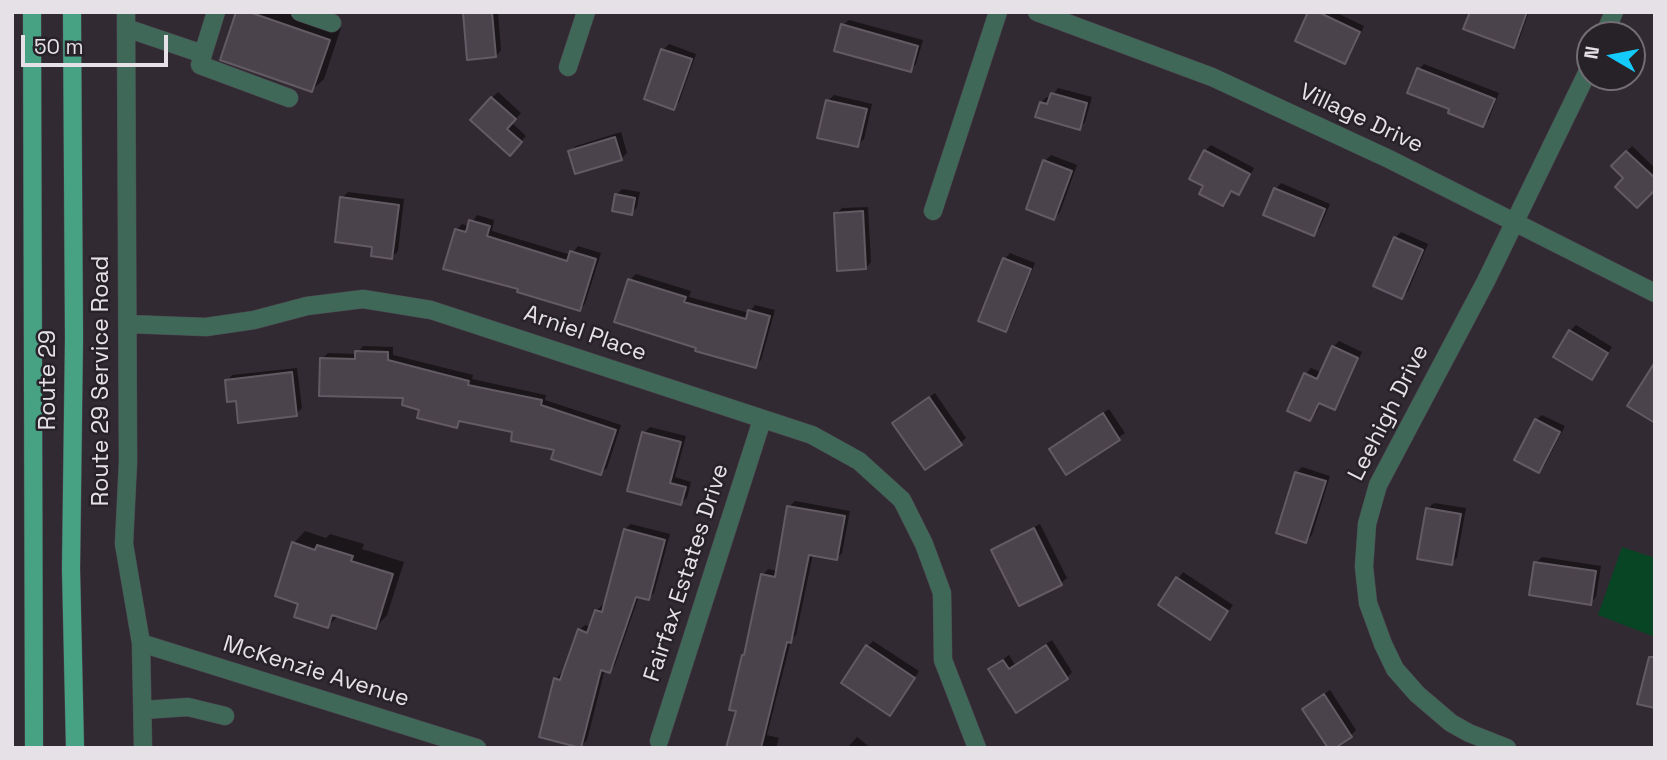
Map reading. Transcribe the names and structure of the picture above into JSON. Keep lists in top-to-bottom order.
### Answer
{
  "streets": {
    "main road": ["Route 29"],
    "street": [
      "Village Drive",
      "Arniel Place",
      "Route 29 Service Road",
      "Leehigh Drive",
      "Fairfax Estates Drive",
      "McKenzie Avenue"
    ]
  },
  "crossings": [
    ["Village Drive", "Leehigh Drive"],
    ["Arniel Place", "Route 29 Service Road"],
    ["Arniel Place", "Fairfax Estates Drive"],
    ["Route 29 Service Road", "McKenzie Avenue"]
  ],
  "scale_bar": "50 m",
  "north": "left"
}
